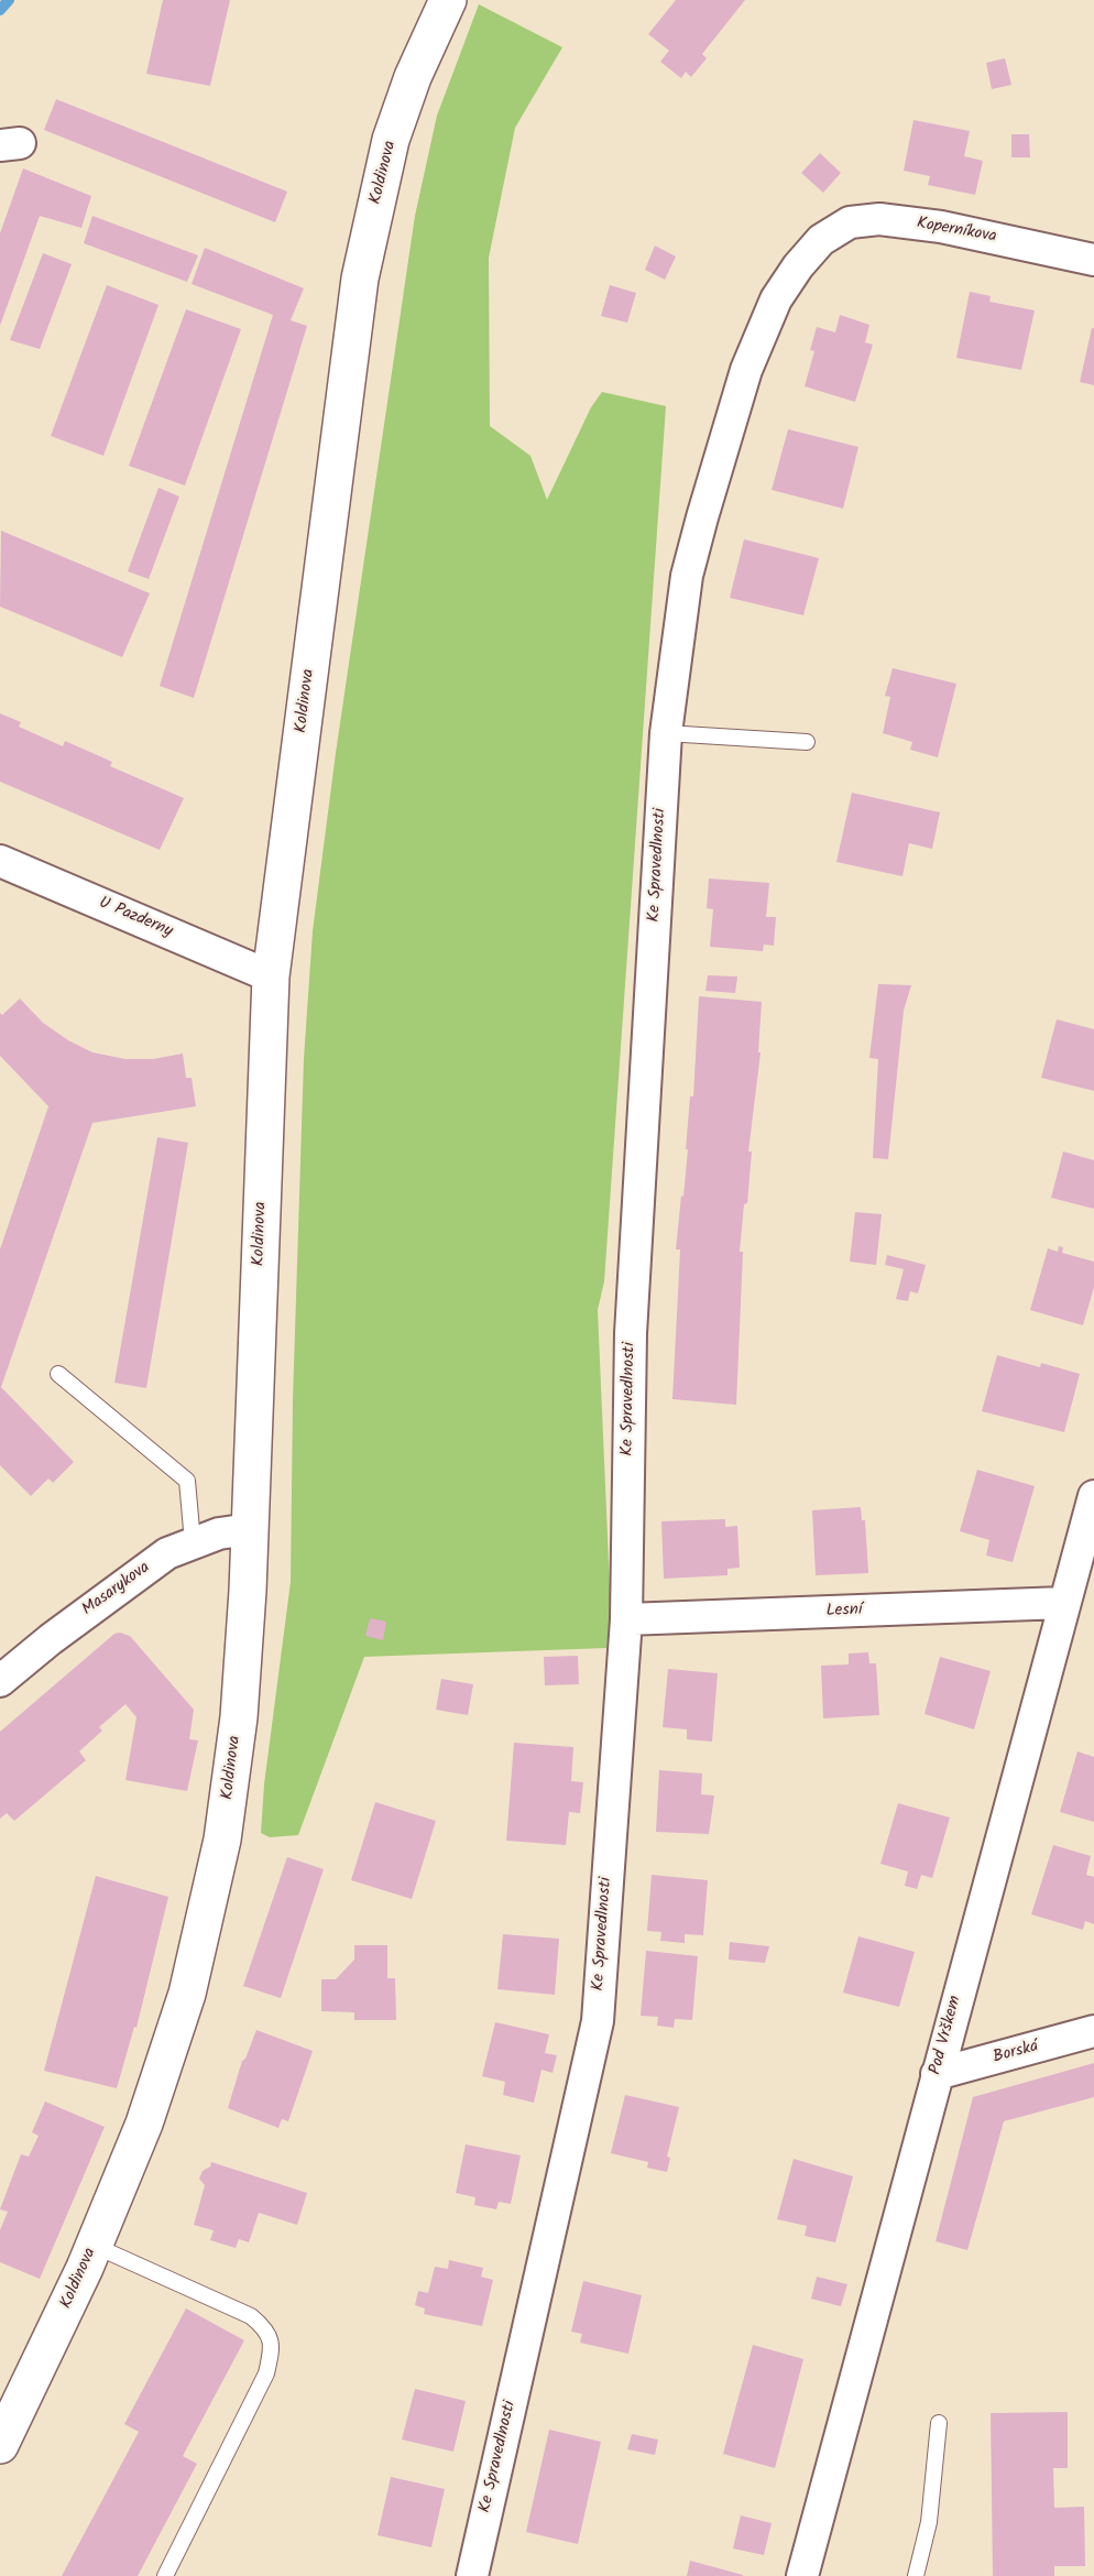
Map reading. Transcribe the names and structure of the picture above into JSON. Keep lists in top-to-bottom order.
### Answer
{
  "streets": {
    "street": [
      "Koldinova",
      "Koperníkova",
      "Ke Spravedlnosti",
      "U Pazderny",
      "Masarykova",
      "Lesní",
      "Pod Vrškem",
      "Borská"
    ]
  },
  "crossings": [
    ["Koldinova", "U Pazderny"],
    ["Koldinova", "Masarykova"],
    ["Koperníkova", "Ke Spravedlnosti"],
    ["Ke Spravedlnosti", "Lesní"],
    ["Lesní", "Pod Vrškem"],
    ["Pod Vrškem", "Borská"]
  ]
}
